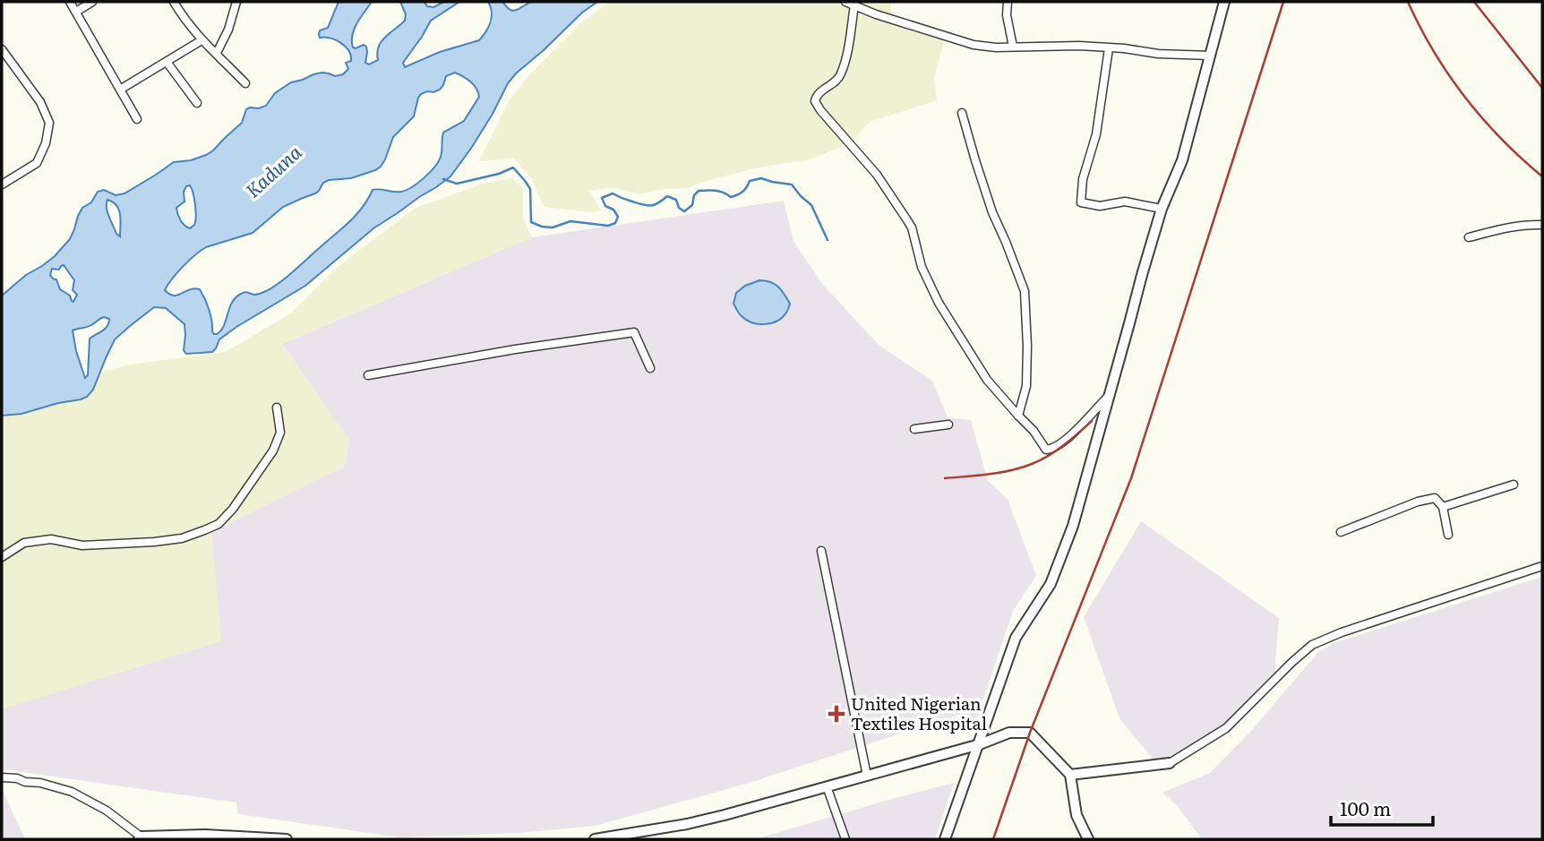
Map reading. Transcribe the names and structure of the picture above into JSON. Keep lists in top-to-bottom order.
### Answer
{
  "water": ["Kaduna"],
  "places": {
    "health": ["United Nigerian Textiles Hospital"]
  },
  "scale_bar": "100 m"
}
